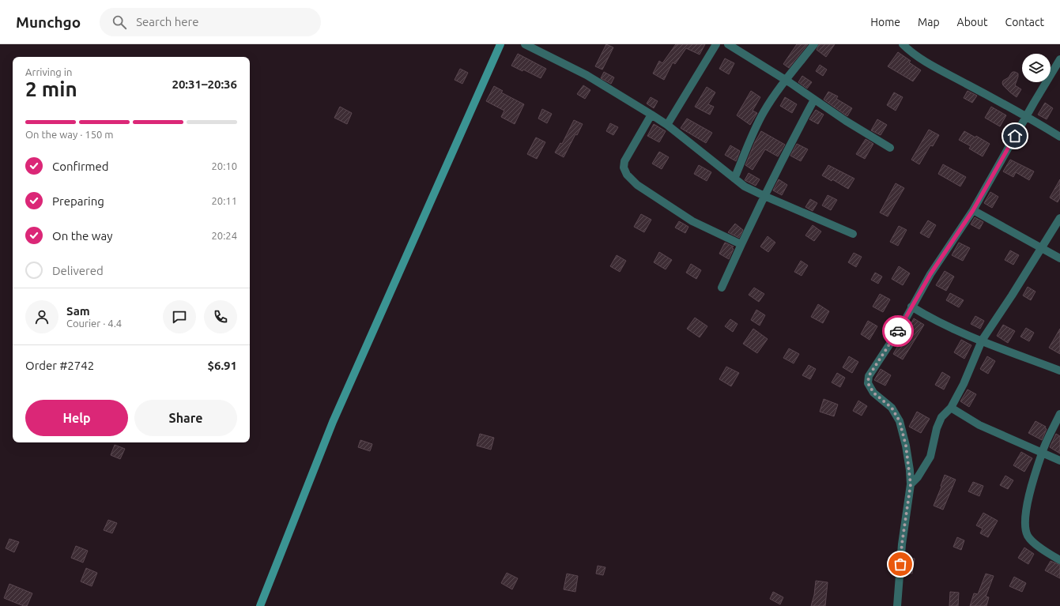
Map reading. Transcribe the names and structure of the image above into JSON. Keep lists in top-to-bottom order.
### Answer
{
  "page": {
    "header": "Munchgo",
    "search": "Search here",
    "nav": [
      "Home",
      "Map",
      "About",
      "Contact"
    ],
    "heading": ["2 min", "Arriving in", "20:31–20:36"],
    "panel": [
      "Sam",
      "Courier · 4.4",
      "Order #2742",
      "$6.91"
    ],
    "bar": "On the way · 150 m",
    "list": [
      ["Confirmed", "20:10"],
      ["Preparing", "20:11"],
      ["On the way", "20:24"],
      "Delivered"
    ],
    "buttons": ["Help", "Share"]
  }
}
